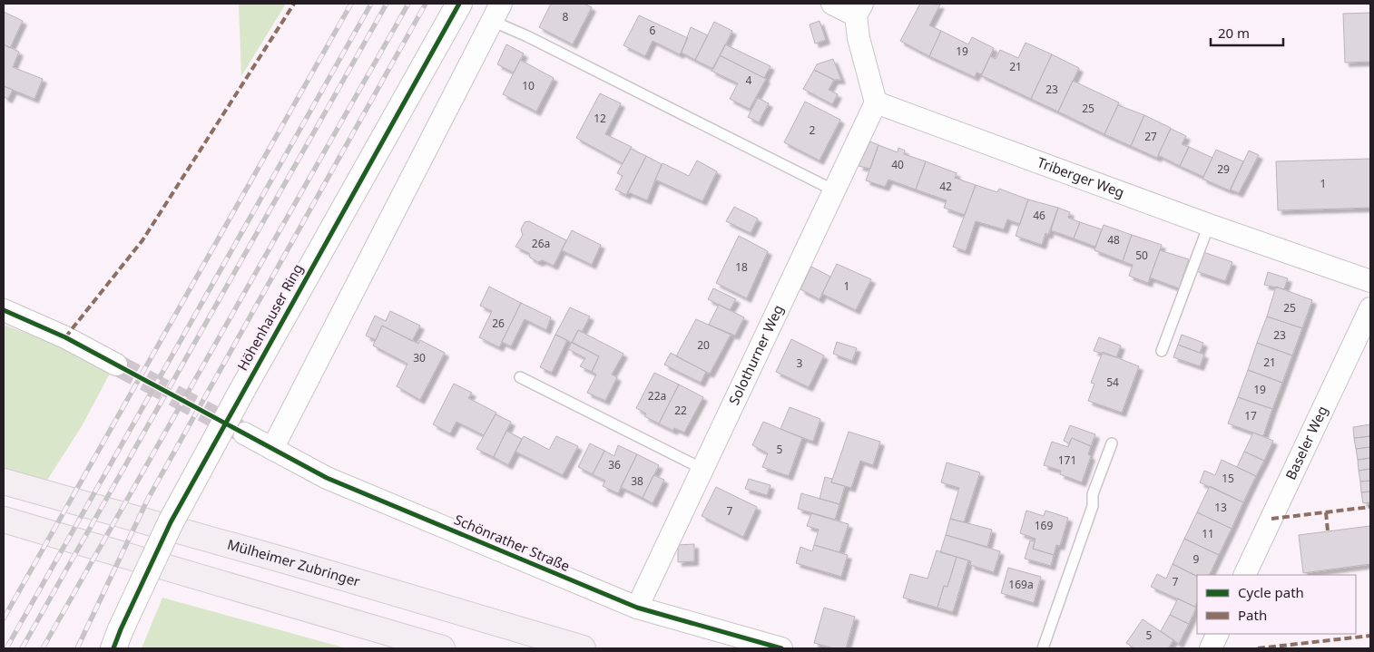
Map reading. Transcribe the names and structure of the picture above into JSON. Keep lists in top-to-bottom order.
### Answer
{
  "streets": {
    "main road": ["Mülheimer Zubringer"],
    "street": [
      "Triberger Weg",
      "Höhenhauser Ring",
      "Solothurner Weg",
      "Baseler Weg",
      "Schönrather Straße"
    ]
  },
  "crossings": [
    ["Triberger Weg", "Solothurner Weg"],
    ["Solothurner Weg", "Schönrather Straße"]
  ],
  "house_numbers": [
    "8",
    "6",
    "19",
    "21",
    "4",
    "10",
    "23",
    "25",
    "12",
    "2",
    "27",
    "40",
    "29",
    "1",
    "42",
    "46",
    "48",
    "26a",
    "50",
    "18",
    "1",
    "25",
    "26",
    "23",
    "20",
    "30",
    "21",
    "3",
    "54",
    "19",
    "22a",
    "22",
    "17",
    "5",
    "171",
    "36",
    "15",
    "38",
    "13",
    "7",
    "169",
    "11",
    "9",
    "7",
    "169a",
    "5"
  ],
  "legend": ["Cycle path", "Path"],
  "scale_bar": "20 m"
}
